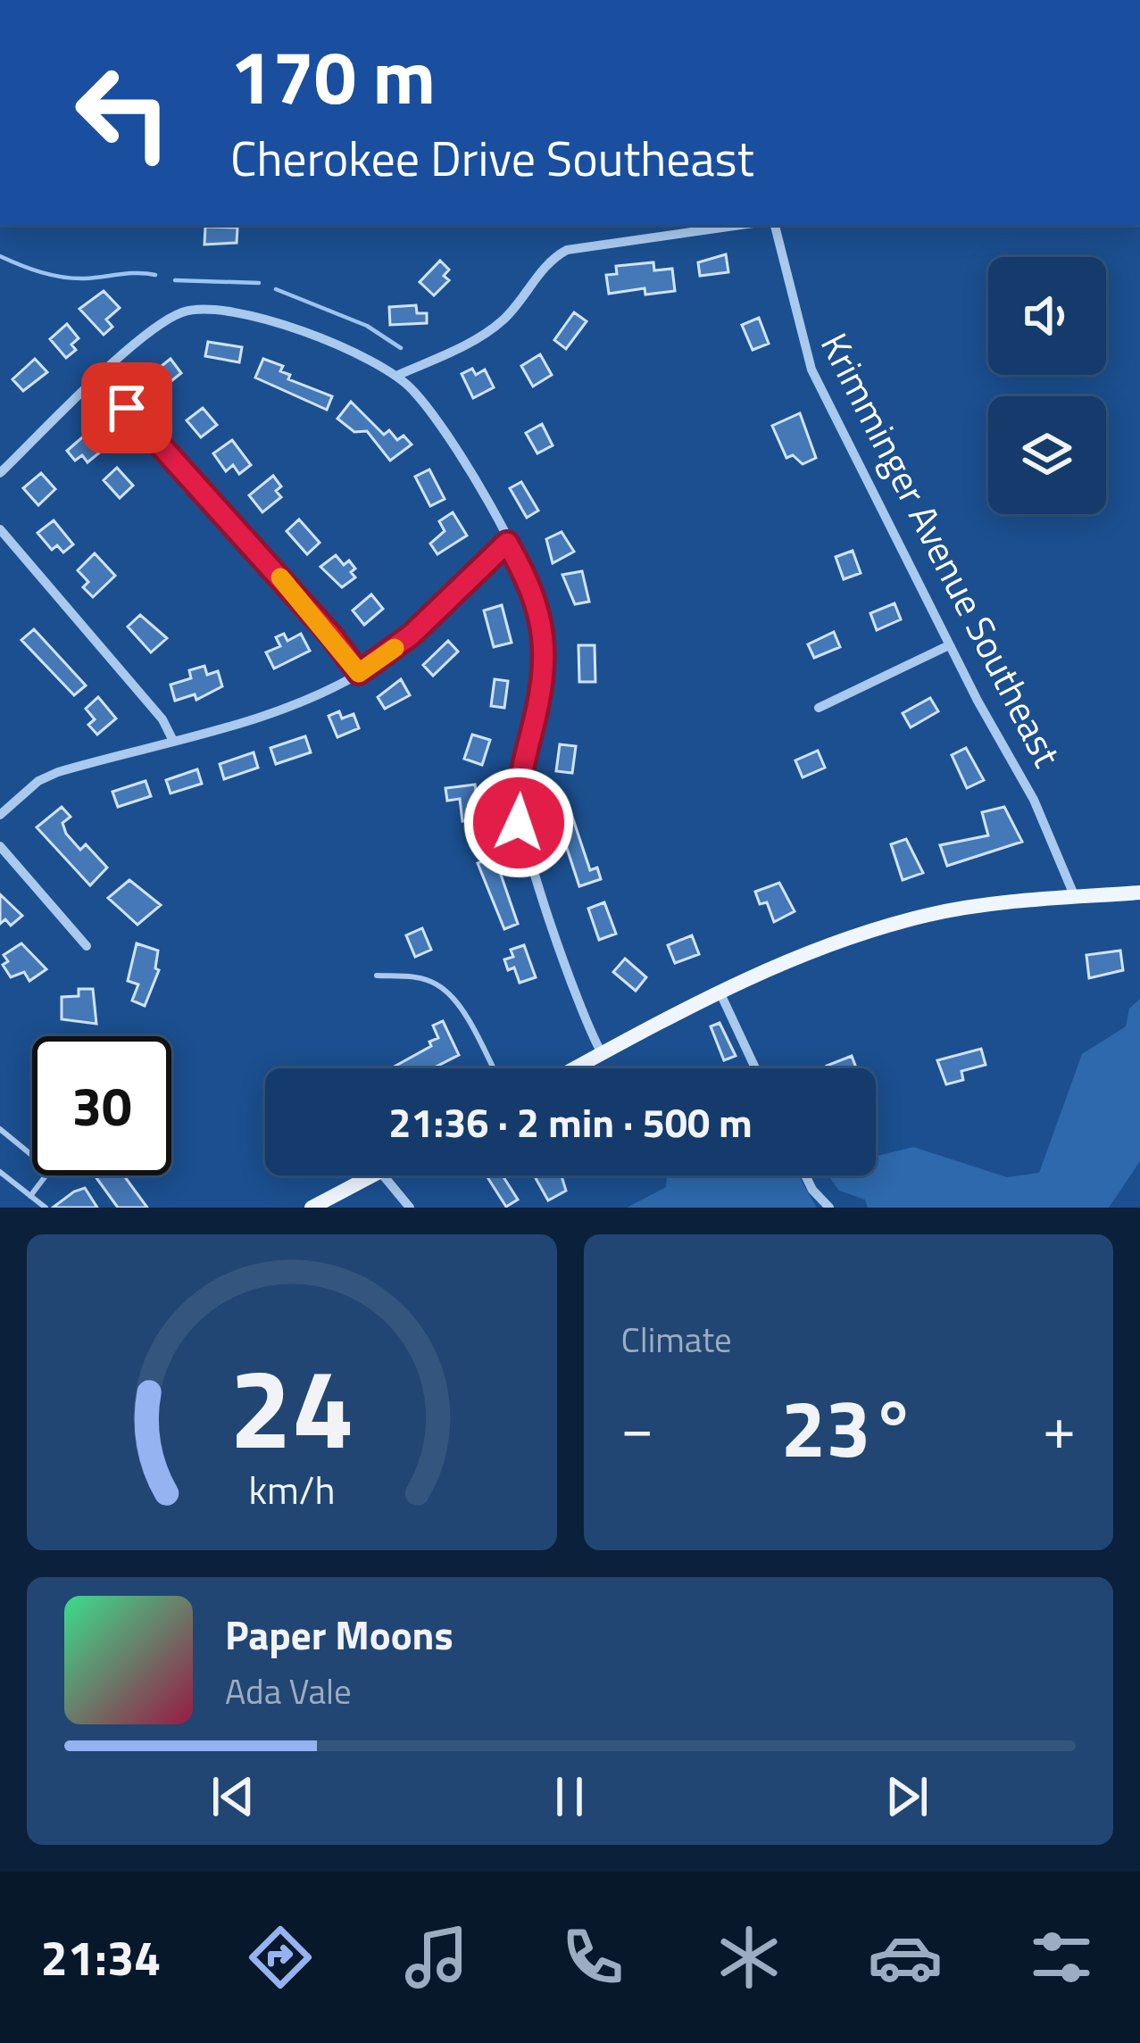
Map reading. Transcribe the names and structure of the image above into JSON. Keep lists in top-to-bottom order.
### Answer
{
  "streets": {
    "street": ["Krimminger Avenue Southeast"]
  },
  "page": {
    "turn": ["170 m", "Cherokee Drive Southeast"],
    "limit": "30",
    "trip": "21:36 · 2 min · 500 m",
    "tile": "Climate",
    "heat": ["−", "23°", "+"],
    "song": ["Paper Moons", "Ada Vale"],
    "tabs": "21:34",
    "gauge": ["24", "km/h"]
  }
}
